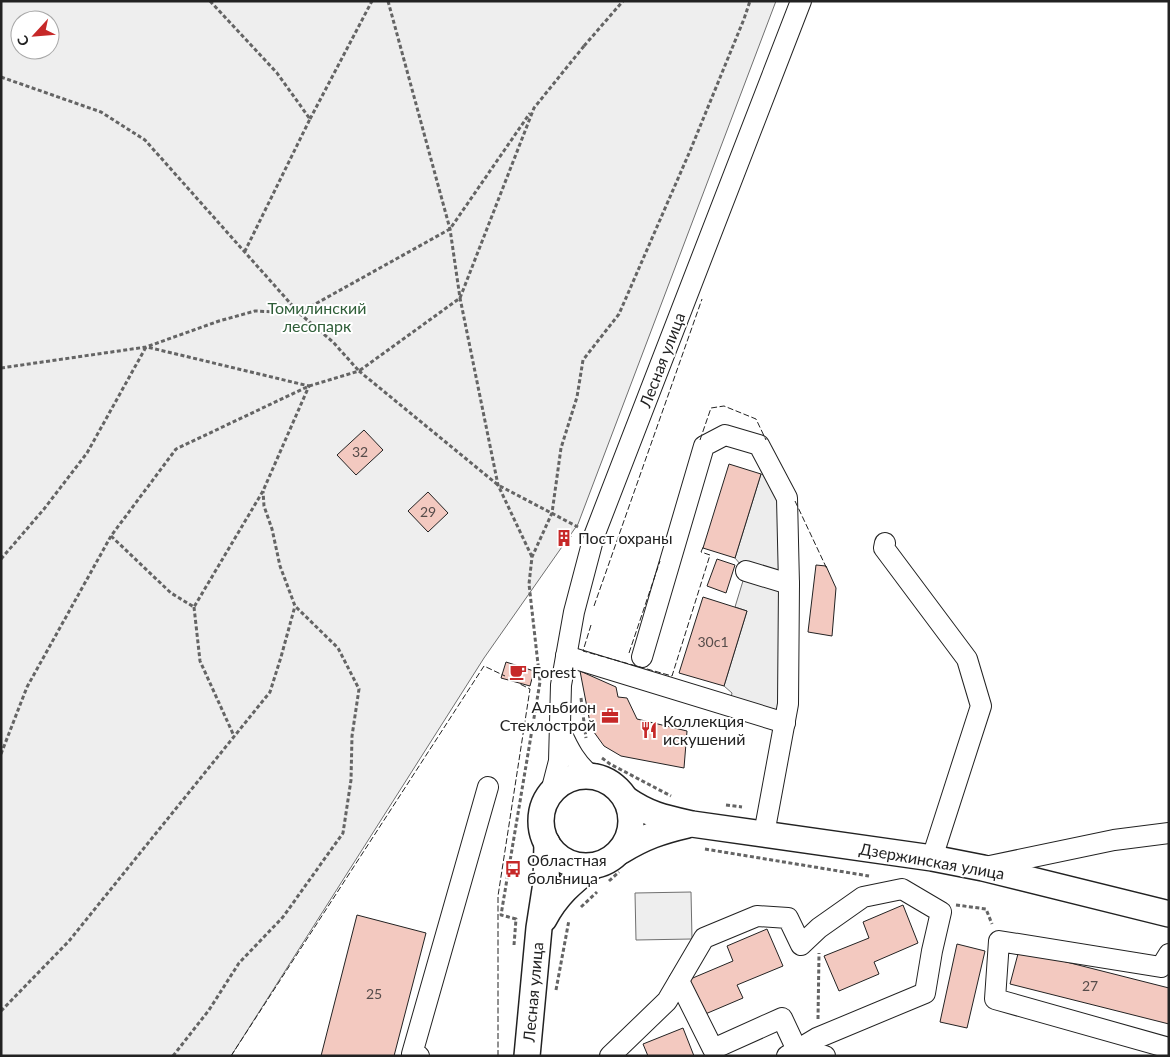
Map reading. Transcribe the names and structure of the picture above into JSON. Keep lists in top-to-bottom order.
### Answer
{
  "streets": {
    "main road": ["Лесная улица", "Дзержинская улица"]
  },
  "crossings": [
    ["Лесная улица", "Дзержинская улица"]
  ],
  "parks": ["Томилинский лесопарк"],
  "places": {
    "building": ["Пост охраны"],
    "cafe": ["Forest"],
    "office": ["Альбион Стеклострой"],
    "restaurant": ["Коллекция искушений"],
    "bus stop": ["Областная больница"]
  },
  "house_numbers": [
    "32",
    "29",
    "30с1",
    "27",
    "25"
  ],
  "north": "bottom left"
}
